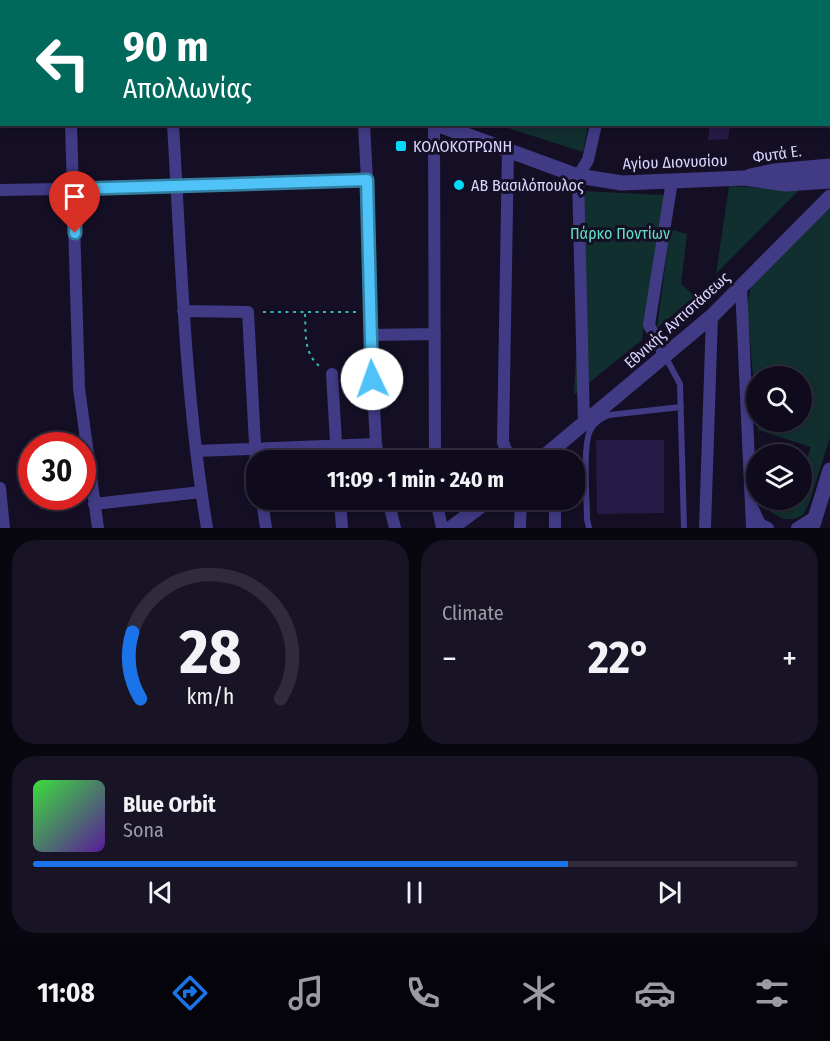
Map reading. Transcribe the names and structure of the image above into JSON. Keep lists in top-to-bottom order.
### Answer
{
  "streets": {
    "street": ["Φυτά Ε.", "Αγίου Διονυσίου", "Εθνικής Αντιστάσεως"]
  },
  "crossings": [
    ["Φυτά Ε.", "Αγίου Διονυσίου"]
  ],
  "parks": ["Πάρκο Ποντίων"],
  "places": {
    "transit": ["ΚΟΛΟΚΟΤΡΩΝΗ"],
    "other": ["ΑΒ Βασιλόπουλος"]
  },
  "page": {
    "turn": ["90 m", "Απολλωνίας"],
    "limit": "30",
    "trip": "11:09 · 1 min · 240 m",
    "tile": "Climate",
    "heat": ["−", "22°", "+"],
    "song": ["Blue Orbit", "Sona"],
    "tabs": "11:08",
    "gauge": ["28", "km/h"]
  }
}
